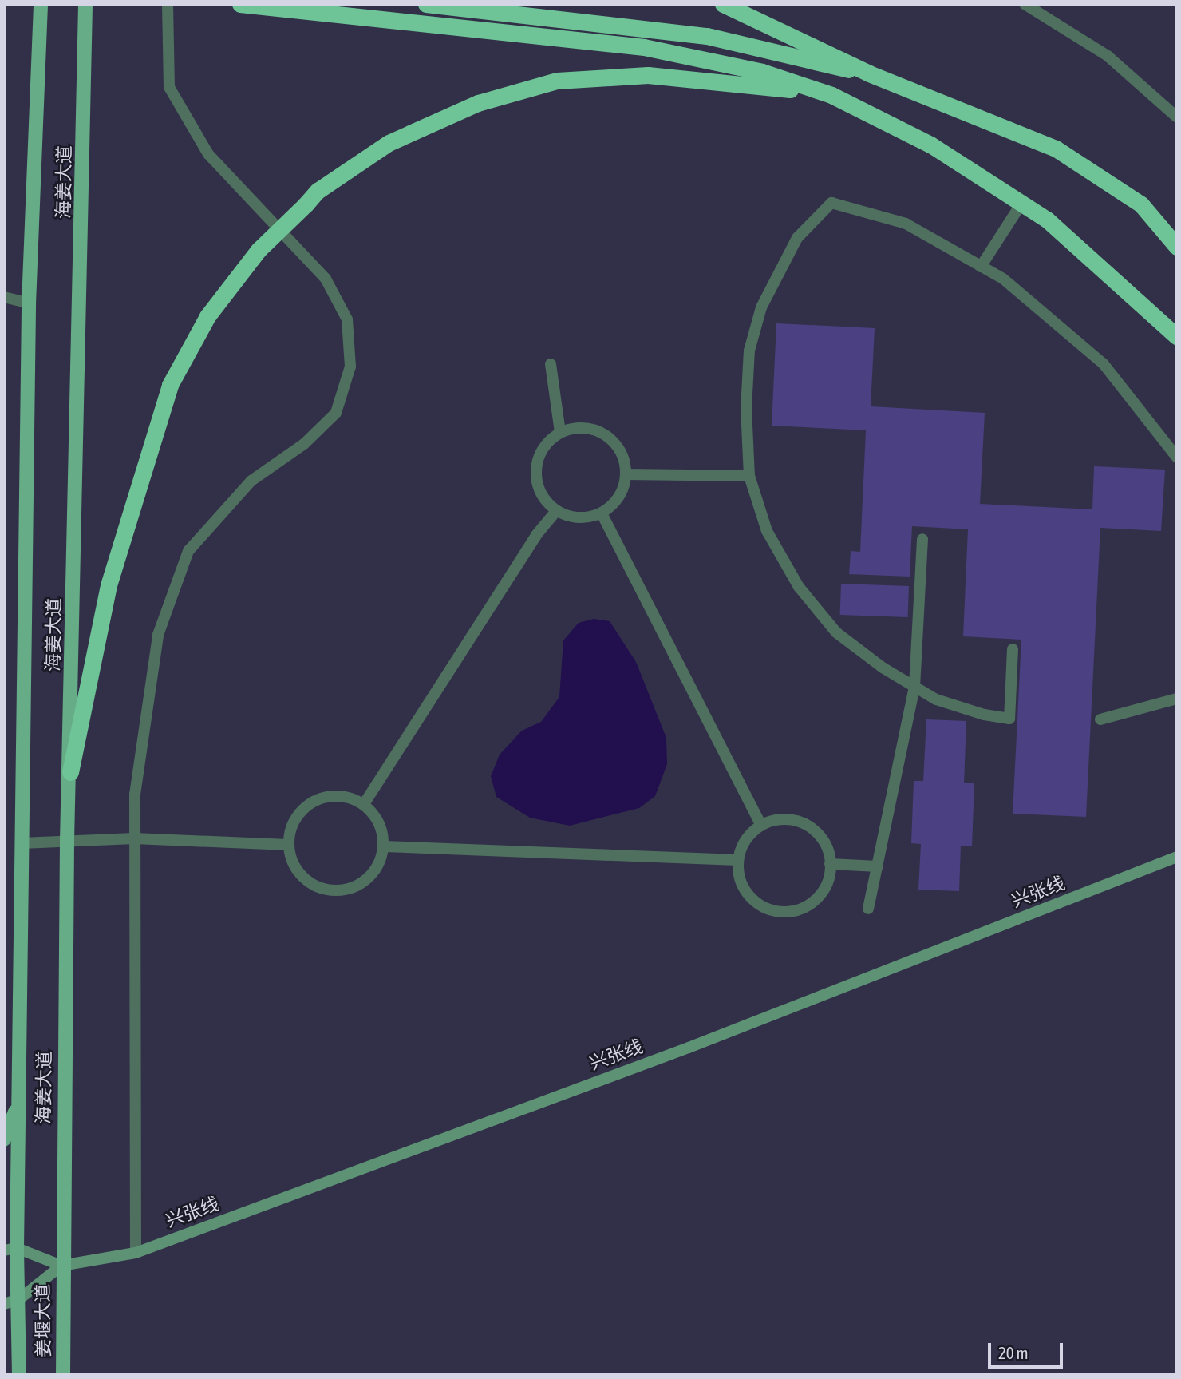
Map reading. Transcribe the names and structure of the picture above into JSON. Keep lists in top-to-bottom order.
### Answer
{
  "streets": {
    "main road": ["海姜大道", "兴张线", "姜堰大道"]
  },
  "crossings": [
    ["海姜大道", "兴张线"],
    ["海姜大道", "姜堰大道"],
    ["兴张线", "姜堰大道"]
  ],
  "scale_bar": "20 m"
}
